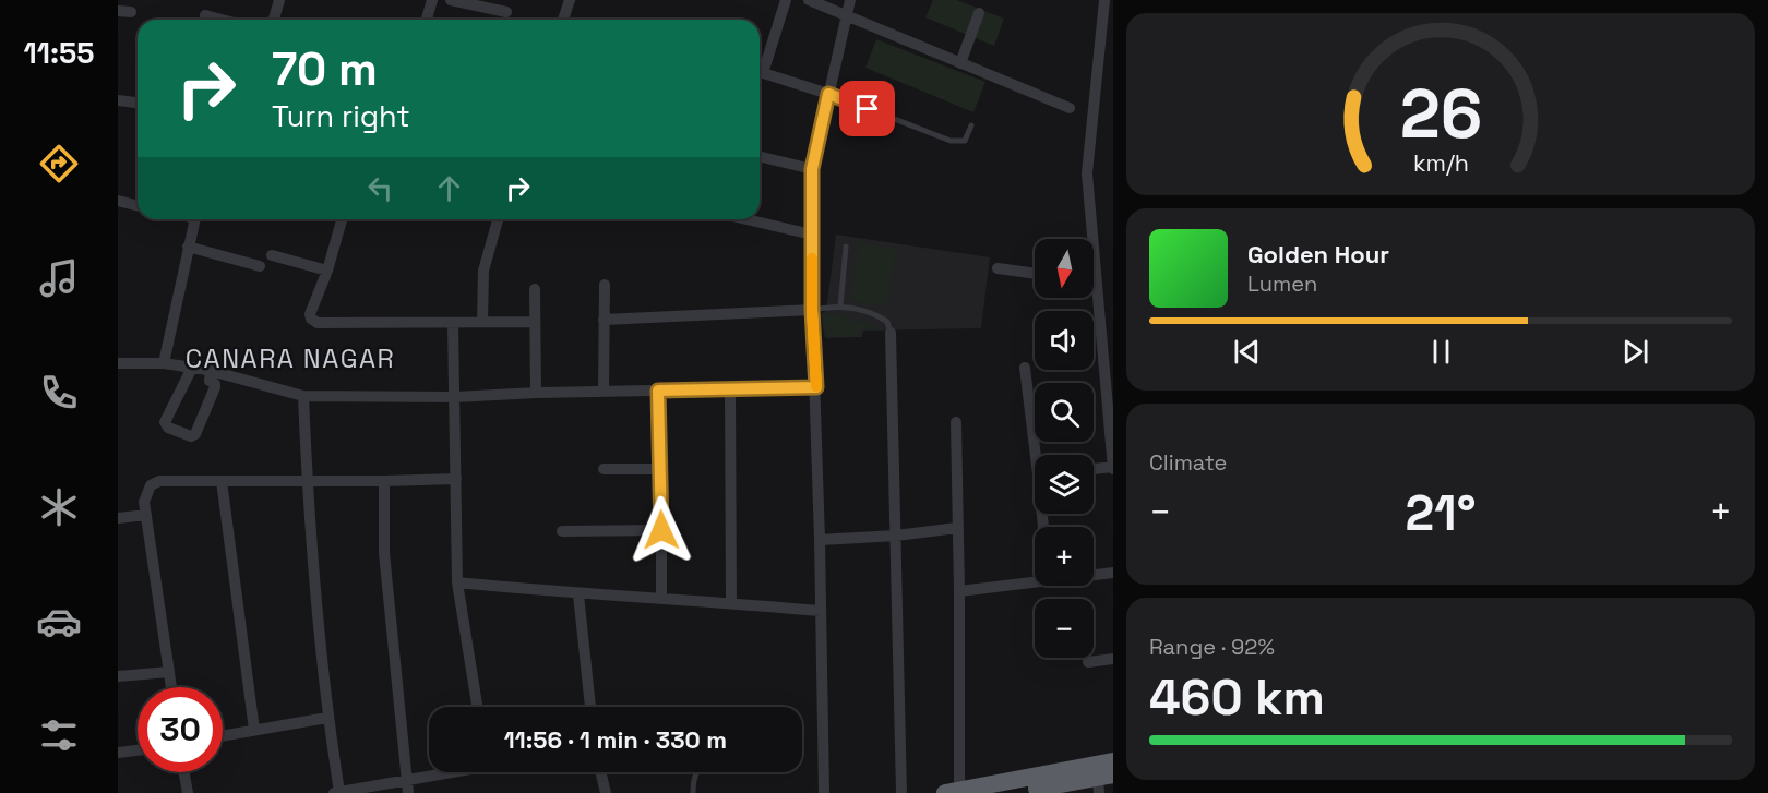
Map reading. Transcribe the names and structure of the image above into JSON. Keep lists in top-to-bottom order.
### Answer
{
  "districts": ["CANARA NAGAR"],
  "north": "bottom",
  "page": {
    "tabs": "11:55",
    "turn": ["70 m", "Turn right"],
    "song": ["Golden Hour", "Lumen"],
    "map_buttons": ["+", "−"],
    "tile": [
      "Climate",
      ["Range · 92%", "460 km"]
    ],
    "heat": ["−", "21°", "+"],
    "limit": "30",
    "trip": "11:56 · 1 min · 330 m",
    "gauge": ["26", "km/h"]
  }
}
